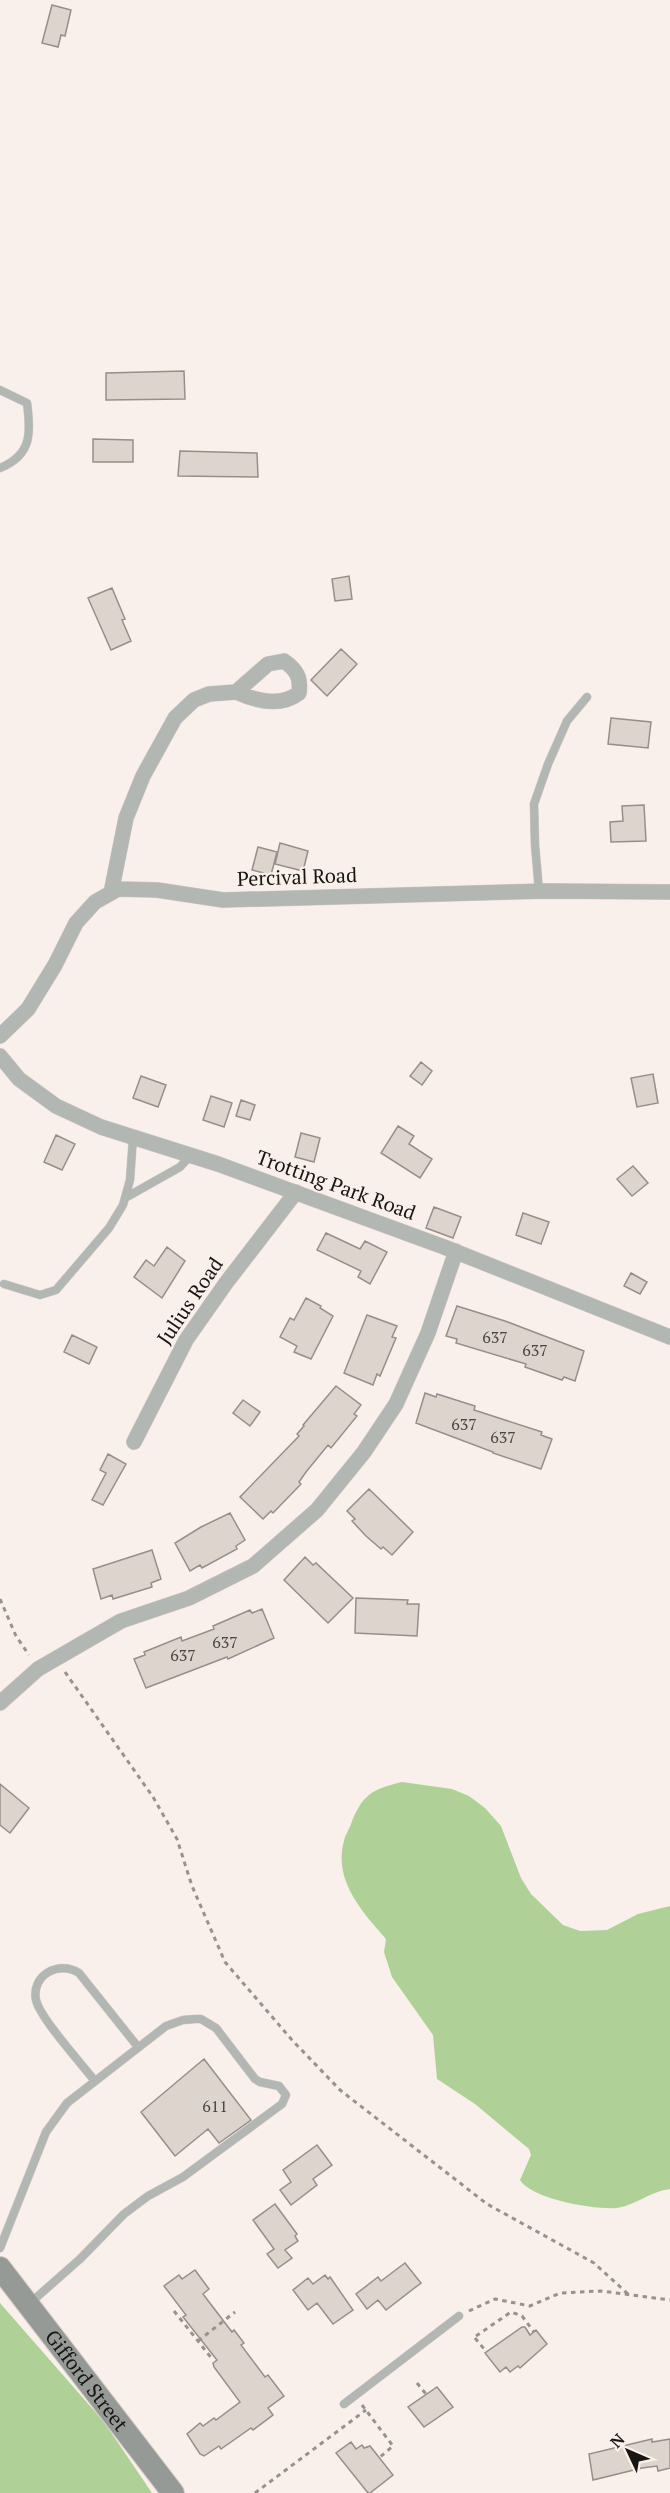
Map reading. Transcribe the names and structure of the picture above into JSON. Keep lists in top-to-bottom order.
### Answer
{
  "streets": {
    "main road": ["Gifford Street"],
    "street": ["Percival Road", "Trotting Park Road", "Julius Road"]
  },
  "crossings": [
    ["Trotting Park Road", "Julius Road"]
  ],
  "house_numbers": [
    "637",
    "637",
    "637",
    "637",
    "637",
    "637",
    "611"
  ],
  "north": "top left"
}
